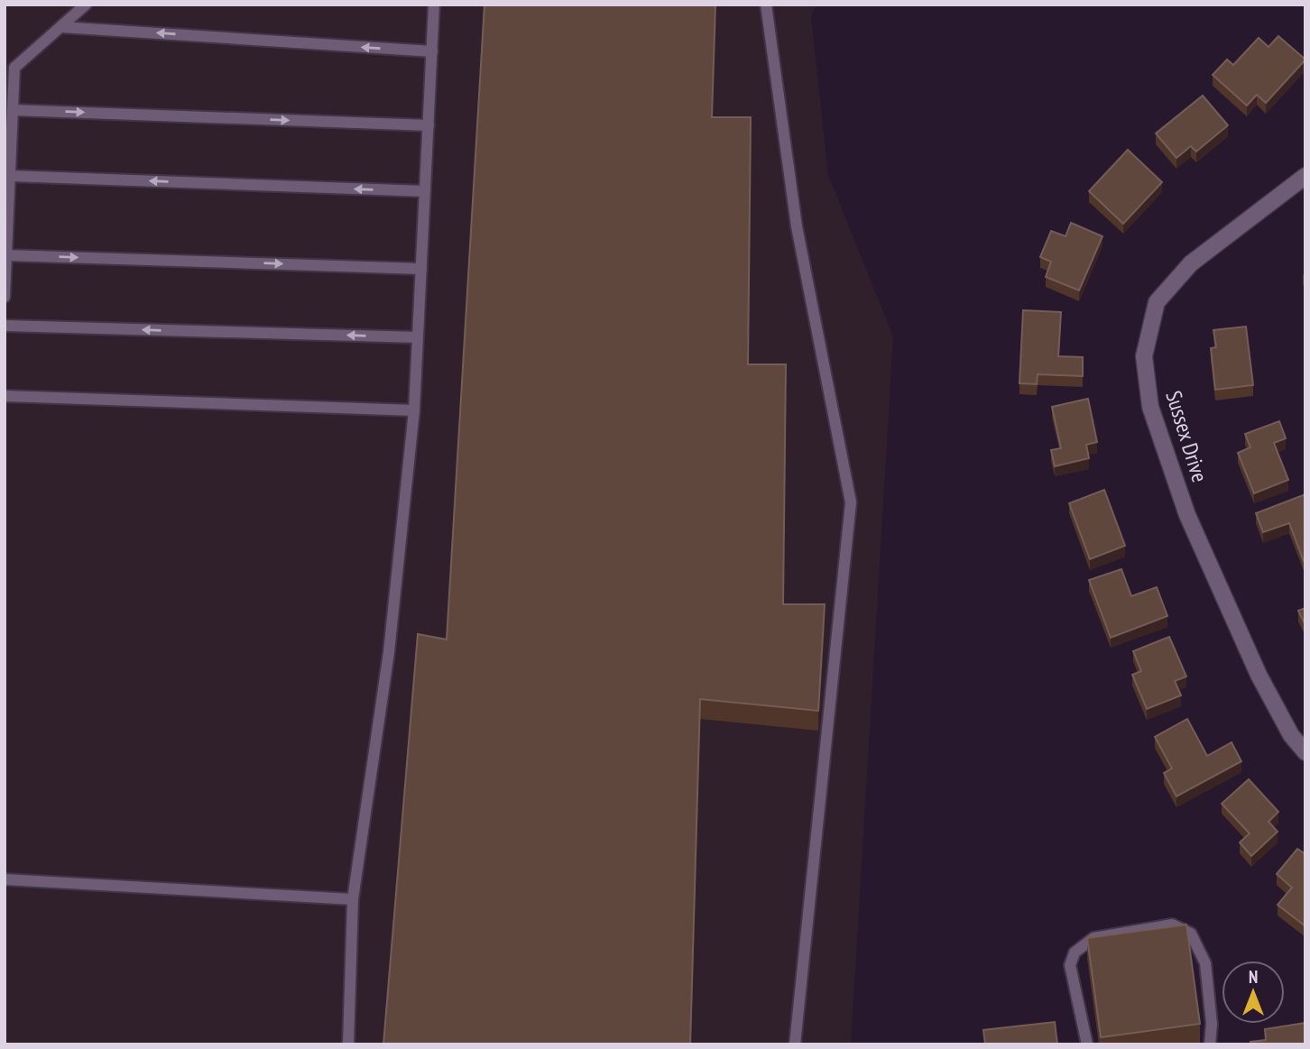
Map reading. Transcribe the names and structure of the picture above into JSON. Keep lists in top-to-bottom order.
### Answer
{
  "streets": {
    "street": ["Sussex Drive"]
  },
  "north": "top"
}
